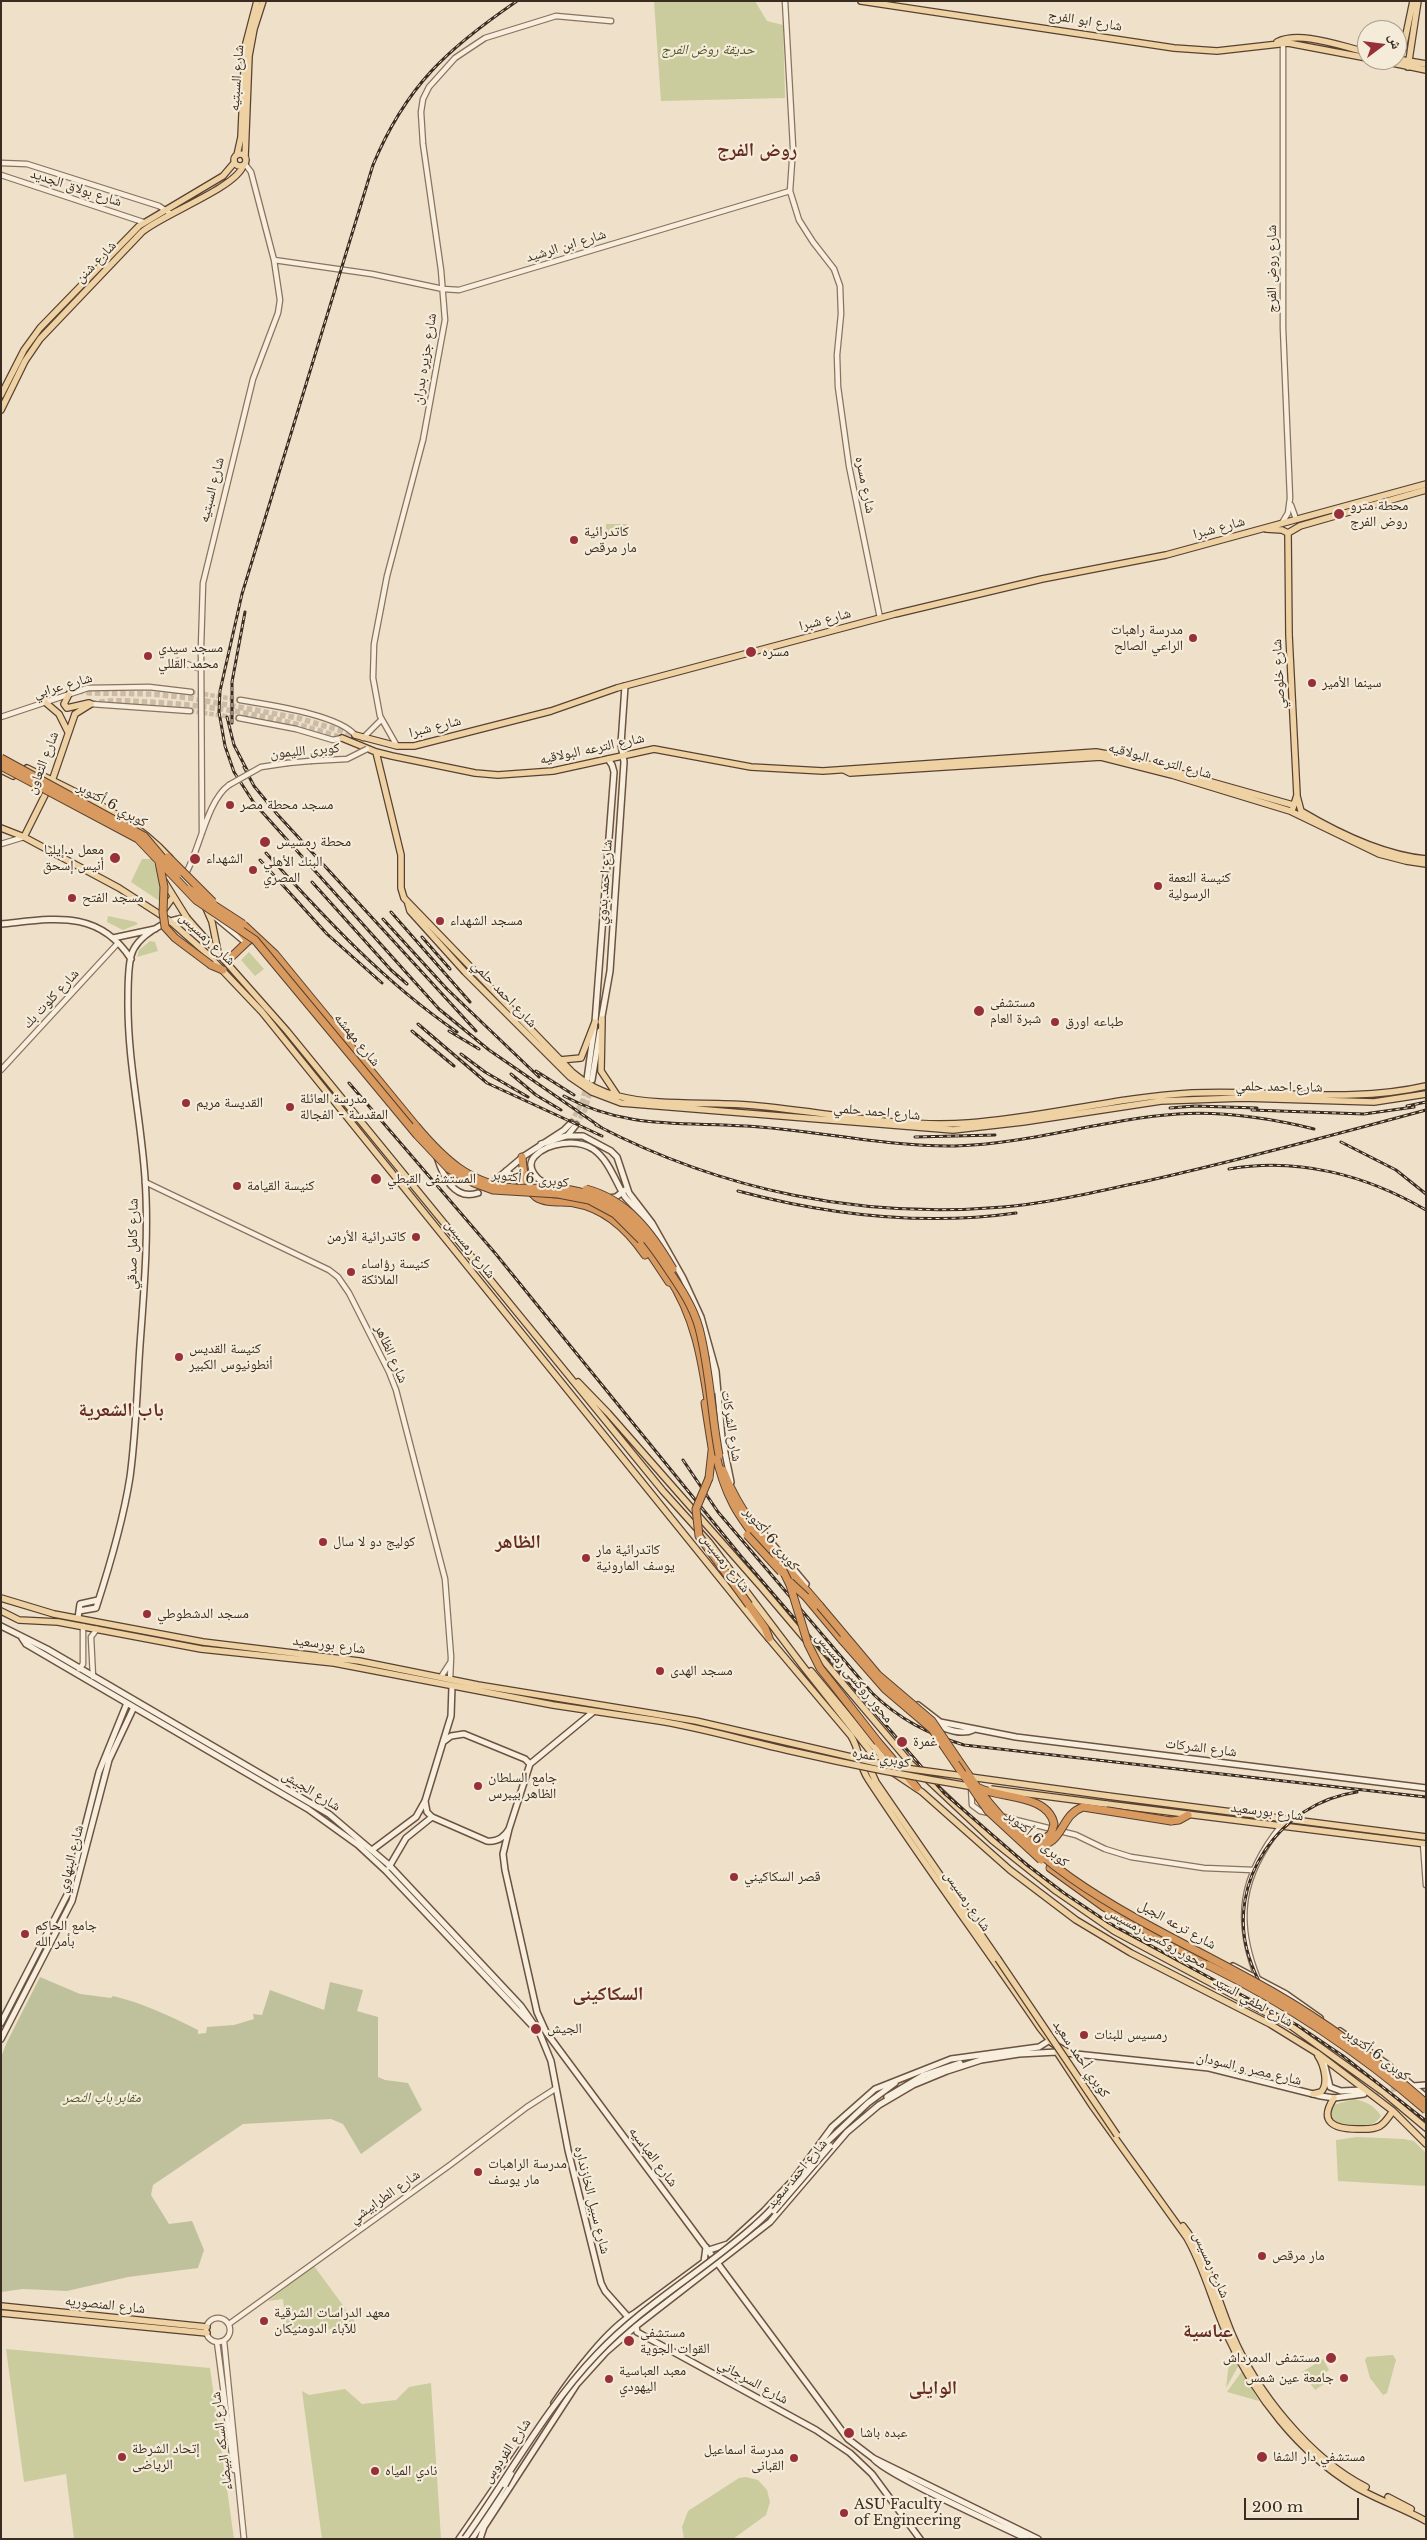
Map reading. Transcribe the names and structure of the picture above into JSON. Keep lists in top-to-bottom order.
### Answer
{
  "streets": {
    "highway": ["كوبري 6 أكتوبر", "كوبرى 6 أكتوبر"],
    "main road": [
      "شارع ابو الفرج",
      "شارع السبتيه",
      "شارع شنن",
      "شارع شبرا",
      "شارع خلوصي",
      "شارع الترعه البولاقيه",
      "شارع التعاون",
      "شارع احمد بدوي",
      "شارع رمسيس",
      "شارع احمد حلمي",
      "شارع مهمشه",
      "شارع كامل صدقي",
      "شارع الشركات",
      "شارع بورسعيد",
      "محور روكسى رمسيس",
      "كوبري غمره",
      "شارع الجيش",
      "شارع البنهاوي",
      "شارع ترعه الجبل",
      "شارع لطفي السيد",
      "كوبري أحمد سعيد",
      "شارع مصر و السودان",
      "شارع العباسيه",
      "شارع احمد سعيد",
      "شارع سبيل الخازنداره",
      "شارع المنصوريه",
      "شارع السرجاني",
      "شارع الفردوس"
    ],
    "street": [
      "شارع بولاق الجديد",
      "شارع ابن الرشيد",
      "شارع روض الفرج",
      "شارع جزيره بدران",
      "شارع مسره",
      "شارع عرابي",
      "كوبرى الليمون",
      "شارع كلوت بك",
      "شارع الظاهر",
      "شارع الطرابيشي",
      "شارع السكه البيضاء"
    ]
  },
  "crossings": [
    ["شارع ابو الفرج", "شارع روض الفرج"],
    ["شارع السبتيه", "شارع ابن الرشيد"],
    ["شارع السبتيه", "شارع شنن"],
    ["شارع السبتيه", "كوبرى الليمون"],
    ["شارع بولاق الجديد", "شارع شنن"],
    ["شارع ابن الرشيد", "شارع جزيره بدران"],
    ["شارع ابن الرشيد", "شارع مسره"],
    ["شارع روض الفرج", "شارع شبرا"],
    ["شارع جزيره بدران", "شارع شبرا"],
    ["شارع مسره", "شارع شبرا"],
    ["شارع شبرا", "شارع خلوصي"],
    ["شارع شبرا", "شارع احمد بدوي"],
    ["شارع خلوصي", "شارع الترعه البولاقيه"],
    ["شارع الترعه البولاقيه", "كوبرى الليمون"],
    ["شارع الترعه البولاقيه", "شارع احمد بدوي"],
    ["شارع الترعه البولاقيه", "شارع احمد حلمي"],
    ["شارع التعاون", "شارع رمسيس"],
    ["كوبري 6 أكتوبر", "كوبرى 6 أكتوبر"],
    ["شارع رمسيس", "شارع كامل صدقي"],
    ["شارع رمسيس", "محور روكسى رمسيس"],
    ["شارع رمسيس", "شارع لطفي السيد"],
    ["شارع رمسيس", "كوبري أحمد سعيد"],
    ["شارع رمسيس", "شارع مصر و السودان"],
    ["شارع رمسيس", "شارع احمد سعيد"],
    ["شارع كامل صدقي", "شارع الظاهر"],
    ["شارع الظاهر", "شارع بورسعيد"],
    ["شارع الشركات", "شارع ترعه الجبل"],
    ["شارع بورسعيد", "كوبري غمره"],
    ["شارع الجيش", "شارع البنهاوي"],
    ["شارع الجيش", "شارع سبيل الخازنداره"],
    ["شارع لطفي السيد", "شارع مصر و السودان"],
    ["شارع مصر و السودان", "شارع احمد سعيد"],
    ["شارع العباسيه", "شارع احمد سعيد"],
    ["شارع احمد سعيد", "شارع سبيل الخازنداره"],
    ["شارع احمد سعيد", "شارع السرجاني"],
    ["شارع احمد سعيد", "شارع الفردوس"],
    ["شارع الطرابيشي", "شارع سبيل الخازنداره"],
    ["شارع الطرابيشي", "شارع المنصوريه"],
    ["شارع الطرابيشي", "شارع السكه البيضاء"],
    ["شارع سبيل الخازنداره", "شارع السرجاني"],
    ["شارع سبيل الخازنداره", "شارع الفردوس"],
    ["شارع المنصوريه", "شارع السكه البيضاء"]
  ],
  "districts": [
    "روض الفرج",
    "باب الشعرية",
    "الظاهر",
    "السكاكينى",
    "عباسية",
    "الوايلى"
  ],
  "parks": ["حديقة روض الفرج", "مقابر باب النصر"],
  "places": [
    "محطة مترو روض الفرج",
    "كاتدرائية مار مرقص",
    "مدرسة راهبات الراعي الصالح",
    "مسره",
    "مسجد سيدي محمد القللي",
    "سينما الأمير",
    "مسجد محطة مصر",
    "محطة رمسيس",
    "معمل د.إيليا أنيس إسحق",
    "الشهداء",
    "البنك الأهلي المصري",
    "كنيسة النعمة الرسولية",
    "مسجد الفتح",
    "مسجد الشهداء",
    "مستشفى شبرة العام",
    "طباعه اورق",
    "القديسة مريم",
    "مدرسة العائلة المقدسة - الفجالة",
    "المستشفى القبطي",
    "كنيسة القيامة",
    "كاتدرائية الأرمن",
    "كنيسة رؤاساء الملائكة",
    "كنيسة القديس أنطونيوس الكبير",
    "كوليج دو لا سال",
    "كاتدرائية مار يوسف المارونية",
    "مسجد الدشطوطي",
    "مسجد الهدى",
    "غمرة",
    "جامع السلطان الظاهر بيبرس",
    "قصر السكاكيني",
    "جامع الحاكم بأمر الله",
    "الجيش",
    "رمسيس للبنات",
    "مدرسة الراهبات مار يوسف",
    "مار مرقص",
    "معهد الدراسات الشرقية للآباء الدومنيكان",
    "مستشفى القوات الجوية",
    "مستشفى الدمرداش",
    "جامعة عين شمس",
    "معبد العباسية اليهودي",
    "عبده باشا",
    "إتحاد الشرطة الرياضى",
    "مستشفي دار الشفا",
    "مدرسة اسماعيل القبانى",
    "نادي المياه",
    "ASU Faculty of Engineering"
  ],
  "scale_bar": "200 m",
  "north": "right"
}
